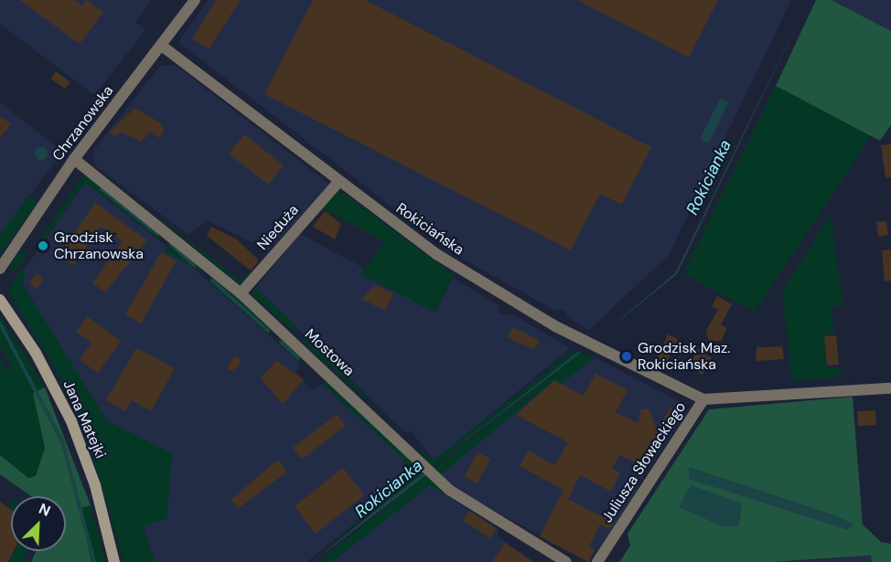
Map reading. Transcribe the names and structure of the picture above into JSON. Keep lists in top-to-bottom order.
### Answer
{
  "streets": {
    "street": [
      "Chrzanowska",
      "Nieduża",
      "Rokiciańska",
      "Mostowa",
      "Jana Matejki",
      "Juliusza Słowackiego"
    ]
  },
  "crossings": [
    ["Chrzanowska", "Rokiciańska"],
    ["Chrzanowska", "Mostowa"],
    ["Nieduża", "Rokiciańska"],
    ["Nieduża", "Mostowa"],
    ["Rokiciańska", "Juliusza Słowackiego"]
  ],
  "water": ["Rokicianka"],
  "places": ["Grodzisk Chrzanowska", "Grodzisk Maz. Rokiciańska"],
  "north": "top right"
}
